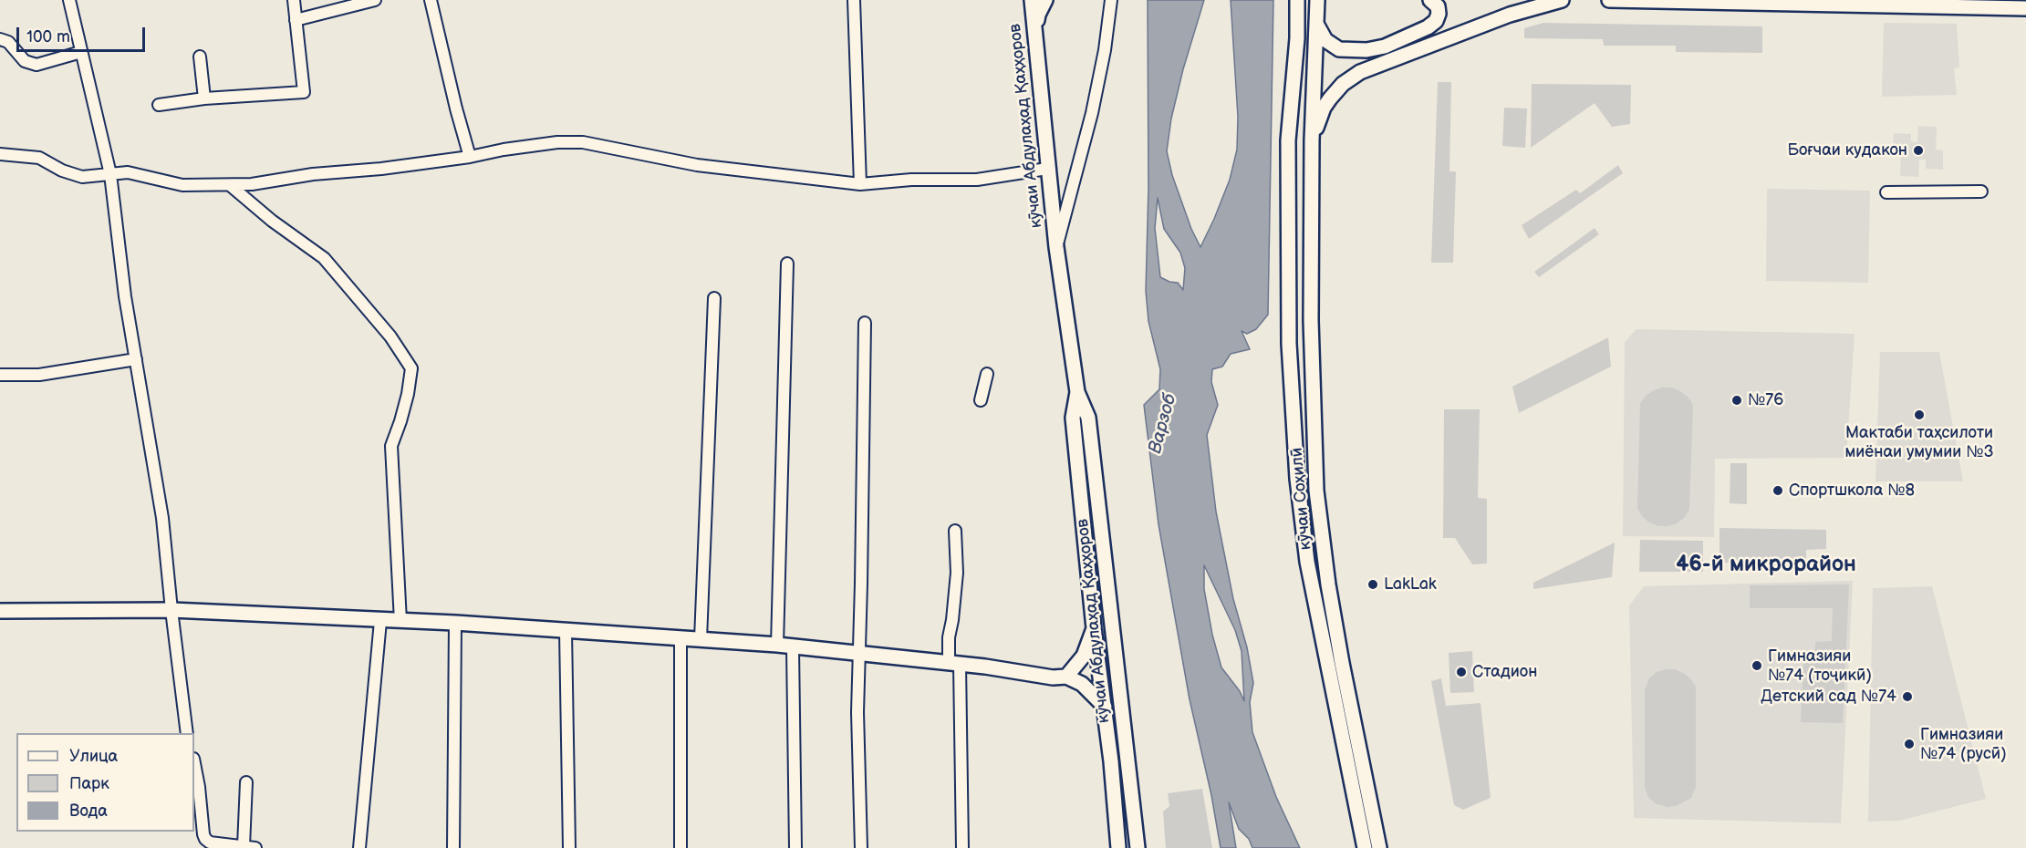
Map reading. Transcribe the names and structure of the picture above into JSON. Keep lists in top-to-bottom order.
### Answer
{
  "streets": {
    "main road": ["кӯчаи Абдулаҳад Қаҳҳоров", "кӯчаи Соҳилӣ"]
  },
  "districts": ["46-й микрорайон"],
  "water": ["Варзоб"],
  "places": [
    "Боғчаи кудакон",
    "№76",
    "Мактаби таҳсилоти миёнаи умумии №3",
    "Спортшкола №8",
    "LakLak",
    "Гимназияи №74 (тоҷикӣ)",
    "Стадион",
    "Детский сад №74",
    "Гимназияи №74 (русӣ)"
  ],
  "legend": ["Улица", "Парк", "Вода"],
  "scale_bar": "100 m"
}
